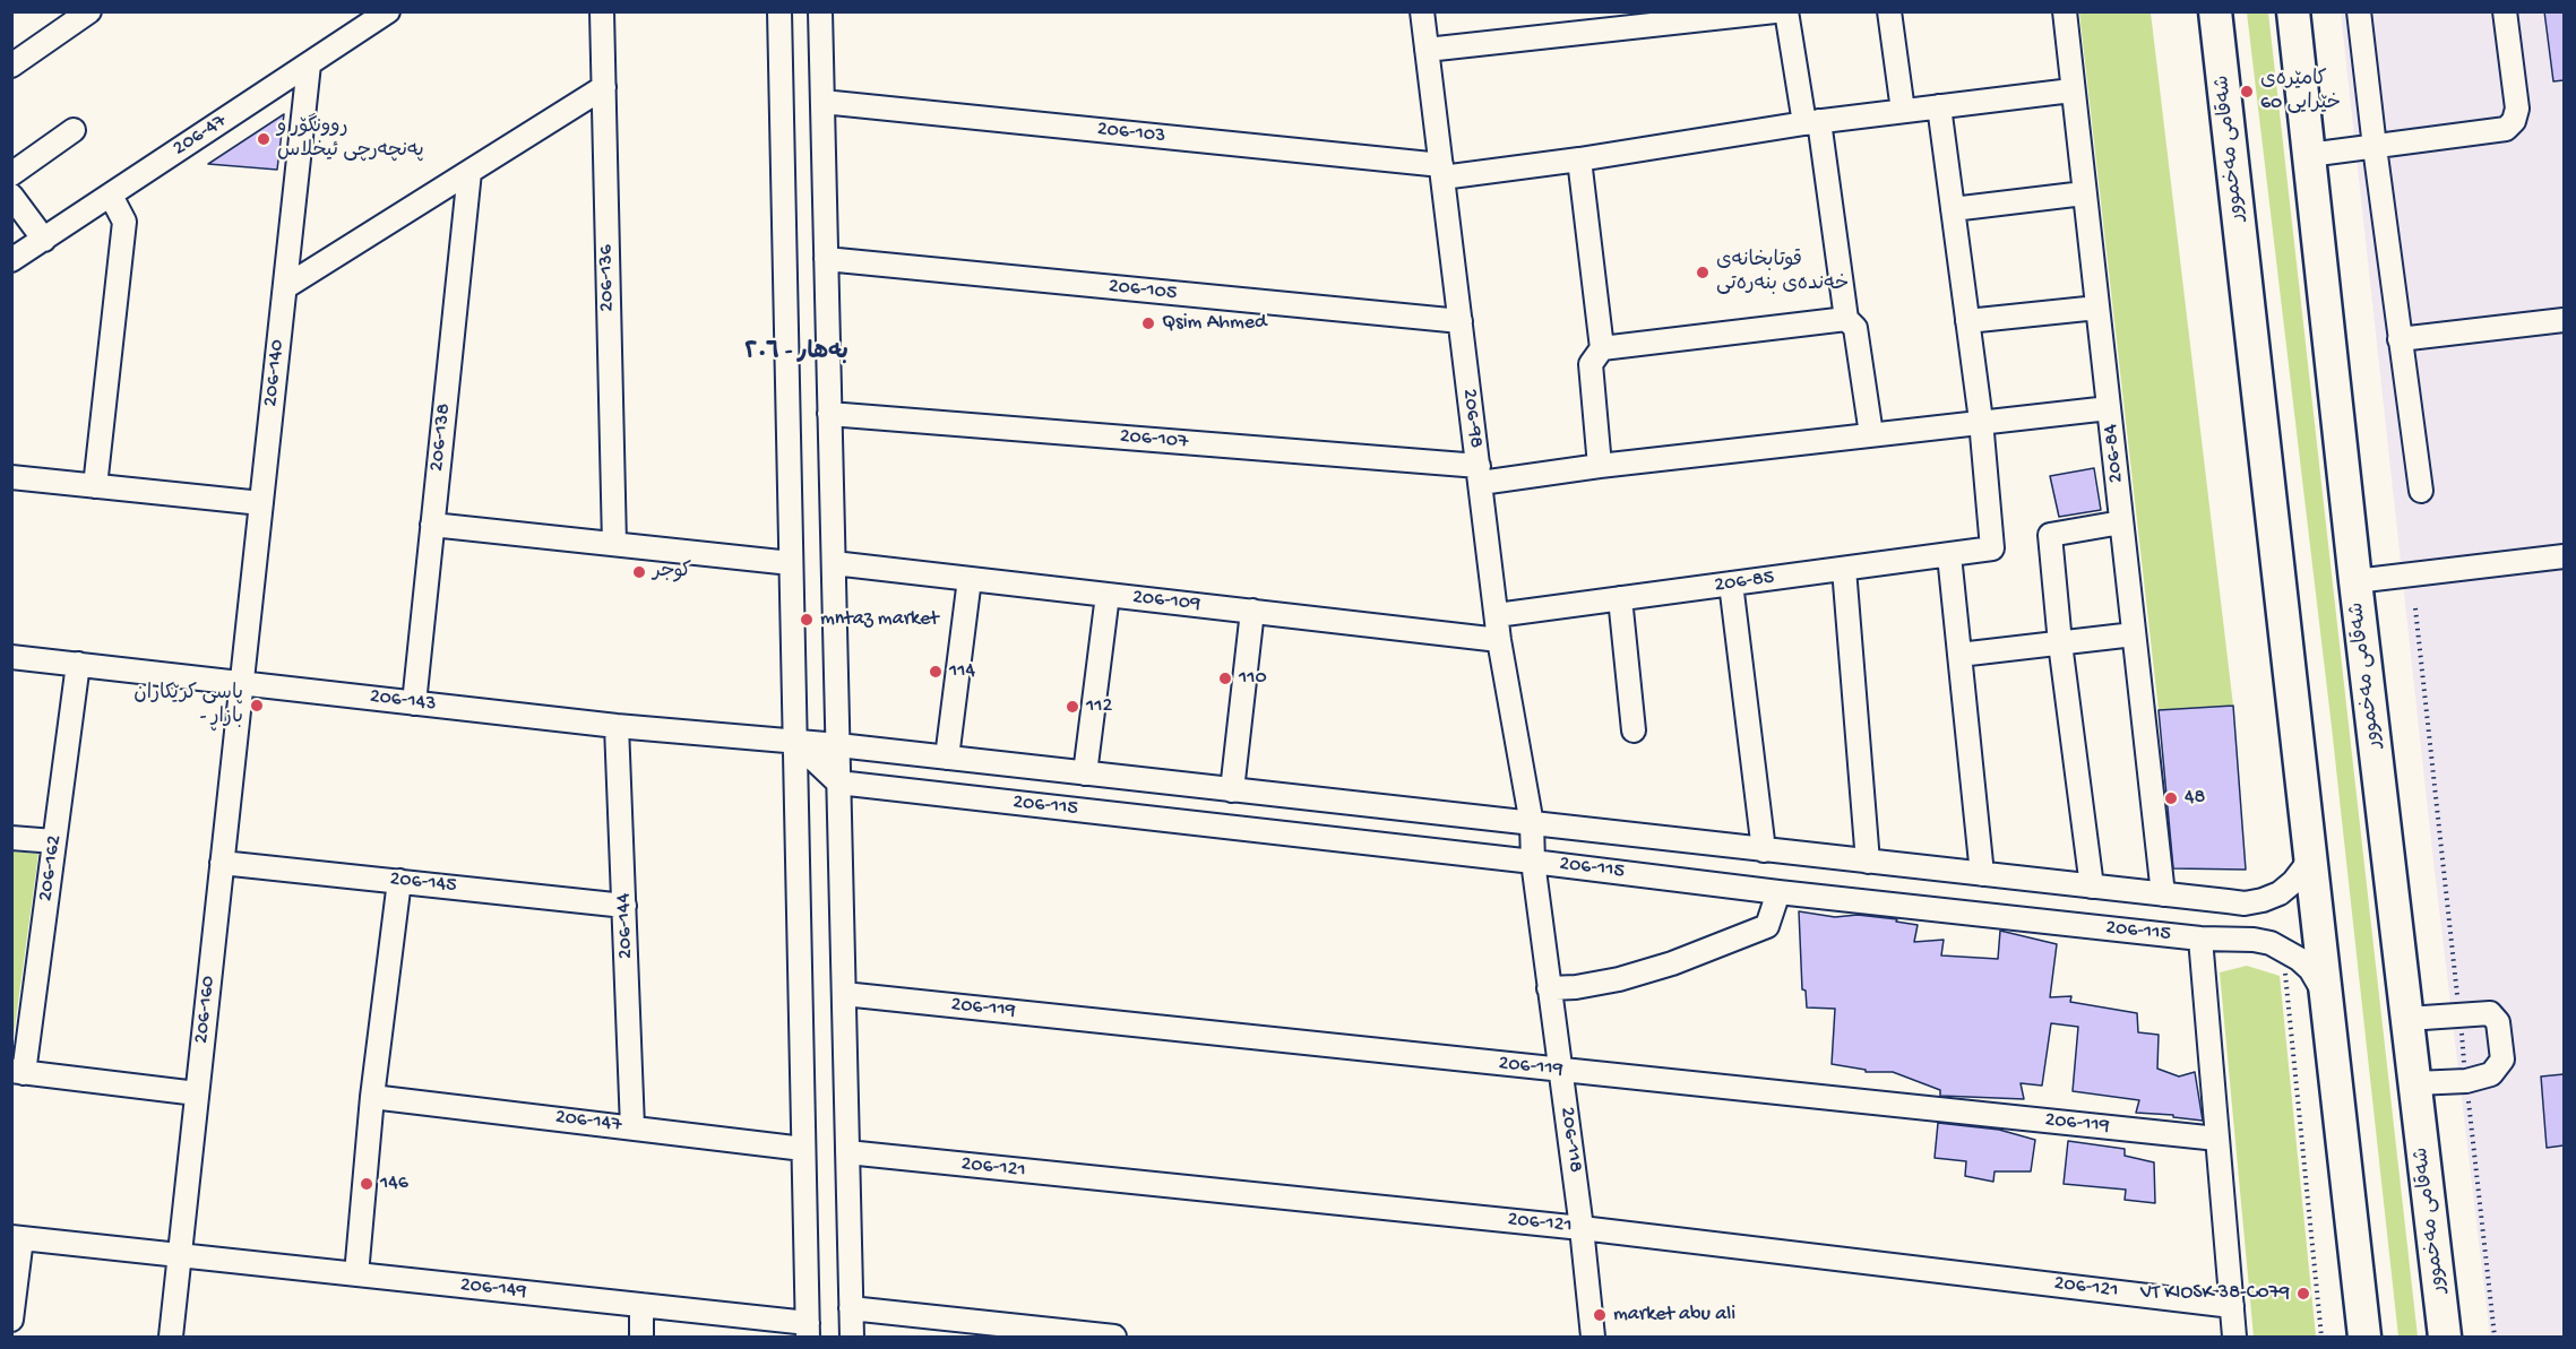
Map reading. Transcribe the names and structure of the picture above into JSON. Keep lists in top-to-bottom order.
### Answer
{
  "streets": {
    "highway": ["شەقامی مەخموور"],
    "street": [
      "206-103",
      "206-47",
      "206-136",
      "206-105",
      "206-140",
      "206-98",
      "206-138",
      "206-107",
      "206-84",
      "206-85",
      "206-109",
      "206-143",
      "206-115",
      "206-162",
      "206-145",
      "206-144",
      "206-119",
      "206-160",
      "206-147",
      "206-118",
      "206-121",
      "206-149"
    ]
  },
  "crossings": [
    ["206-103", "206-98"],
    ["206-103", "206-84"],
    ["206-47", "206-140"],
    ["شەقامی مەخموور", "206-115"],
    ["206-105", "206-98"],
    ["206-140", "206-143"],
    ["206-140", "206-160"],
    ["206-98", "206-107"],
    ["206-98", "206-85"],
    ["206-98", "206-109"],
    ["206-98", "206-115"],
    ["206-98", "206-118"],
    ["206-138", "206-143"],
    ["206-107", "206-84"],
    ["206-107", "206-85"],
    ["206-84", "206-115"],
    ["206-143", "206-115"],
    ["206-143", "206-162"],
    ["206-143", "206-144"],
    ["206-143", "206-160"],
    ["206-115", "206-118"],
    ["206-145", "206-144"],
    ["206-145", "206-160"],
    ["206-144", "206-147"],
    ["206-119", "206-118"],
    ["206-160", "206-149"],
    ["206-118", "206-121"]
  ],
  "districts": ["بەهار - ٢٠٦"],
  "places": [
    "کامێرەی خێرایی 60",
    "روونگۆر و په‌نچه‌رچی ئیخلاس",
    "قوتابخانەی خەندەی بنەرەتی",
    "Qsim Ahmed",
    "كوجر",
    "mntaz market",
    "114",
    "110",
    "پاسی کرێکاران - بازاڕ",
    "112",
    "48",
    "146",
    "VT KIOSK 38-C079",
    "market abu ali"
  ]
}
